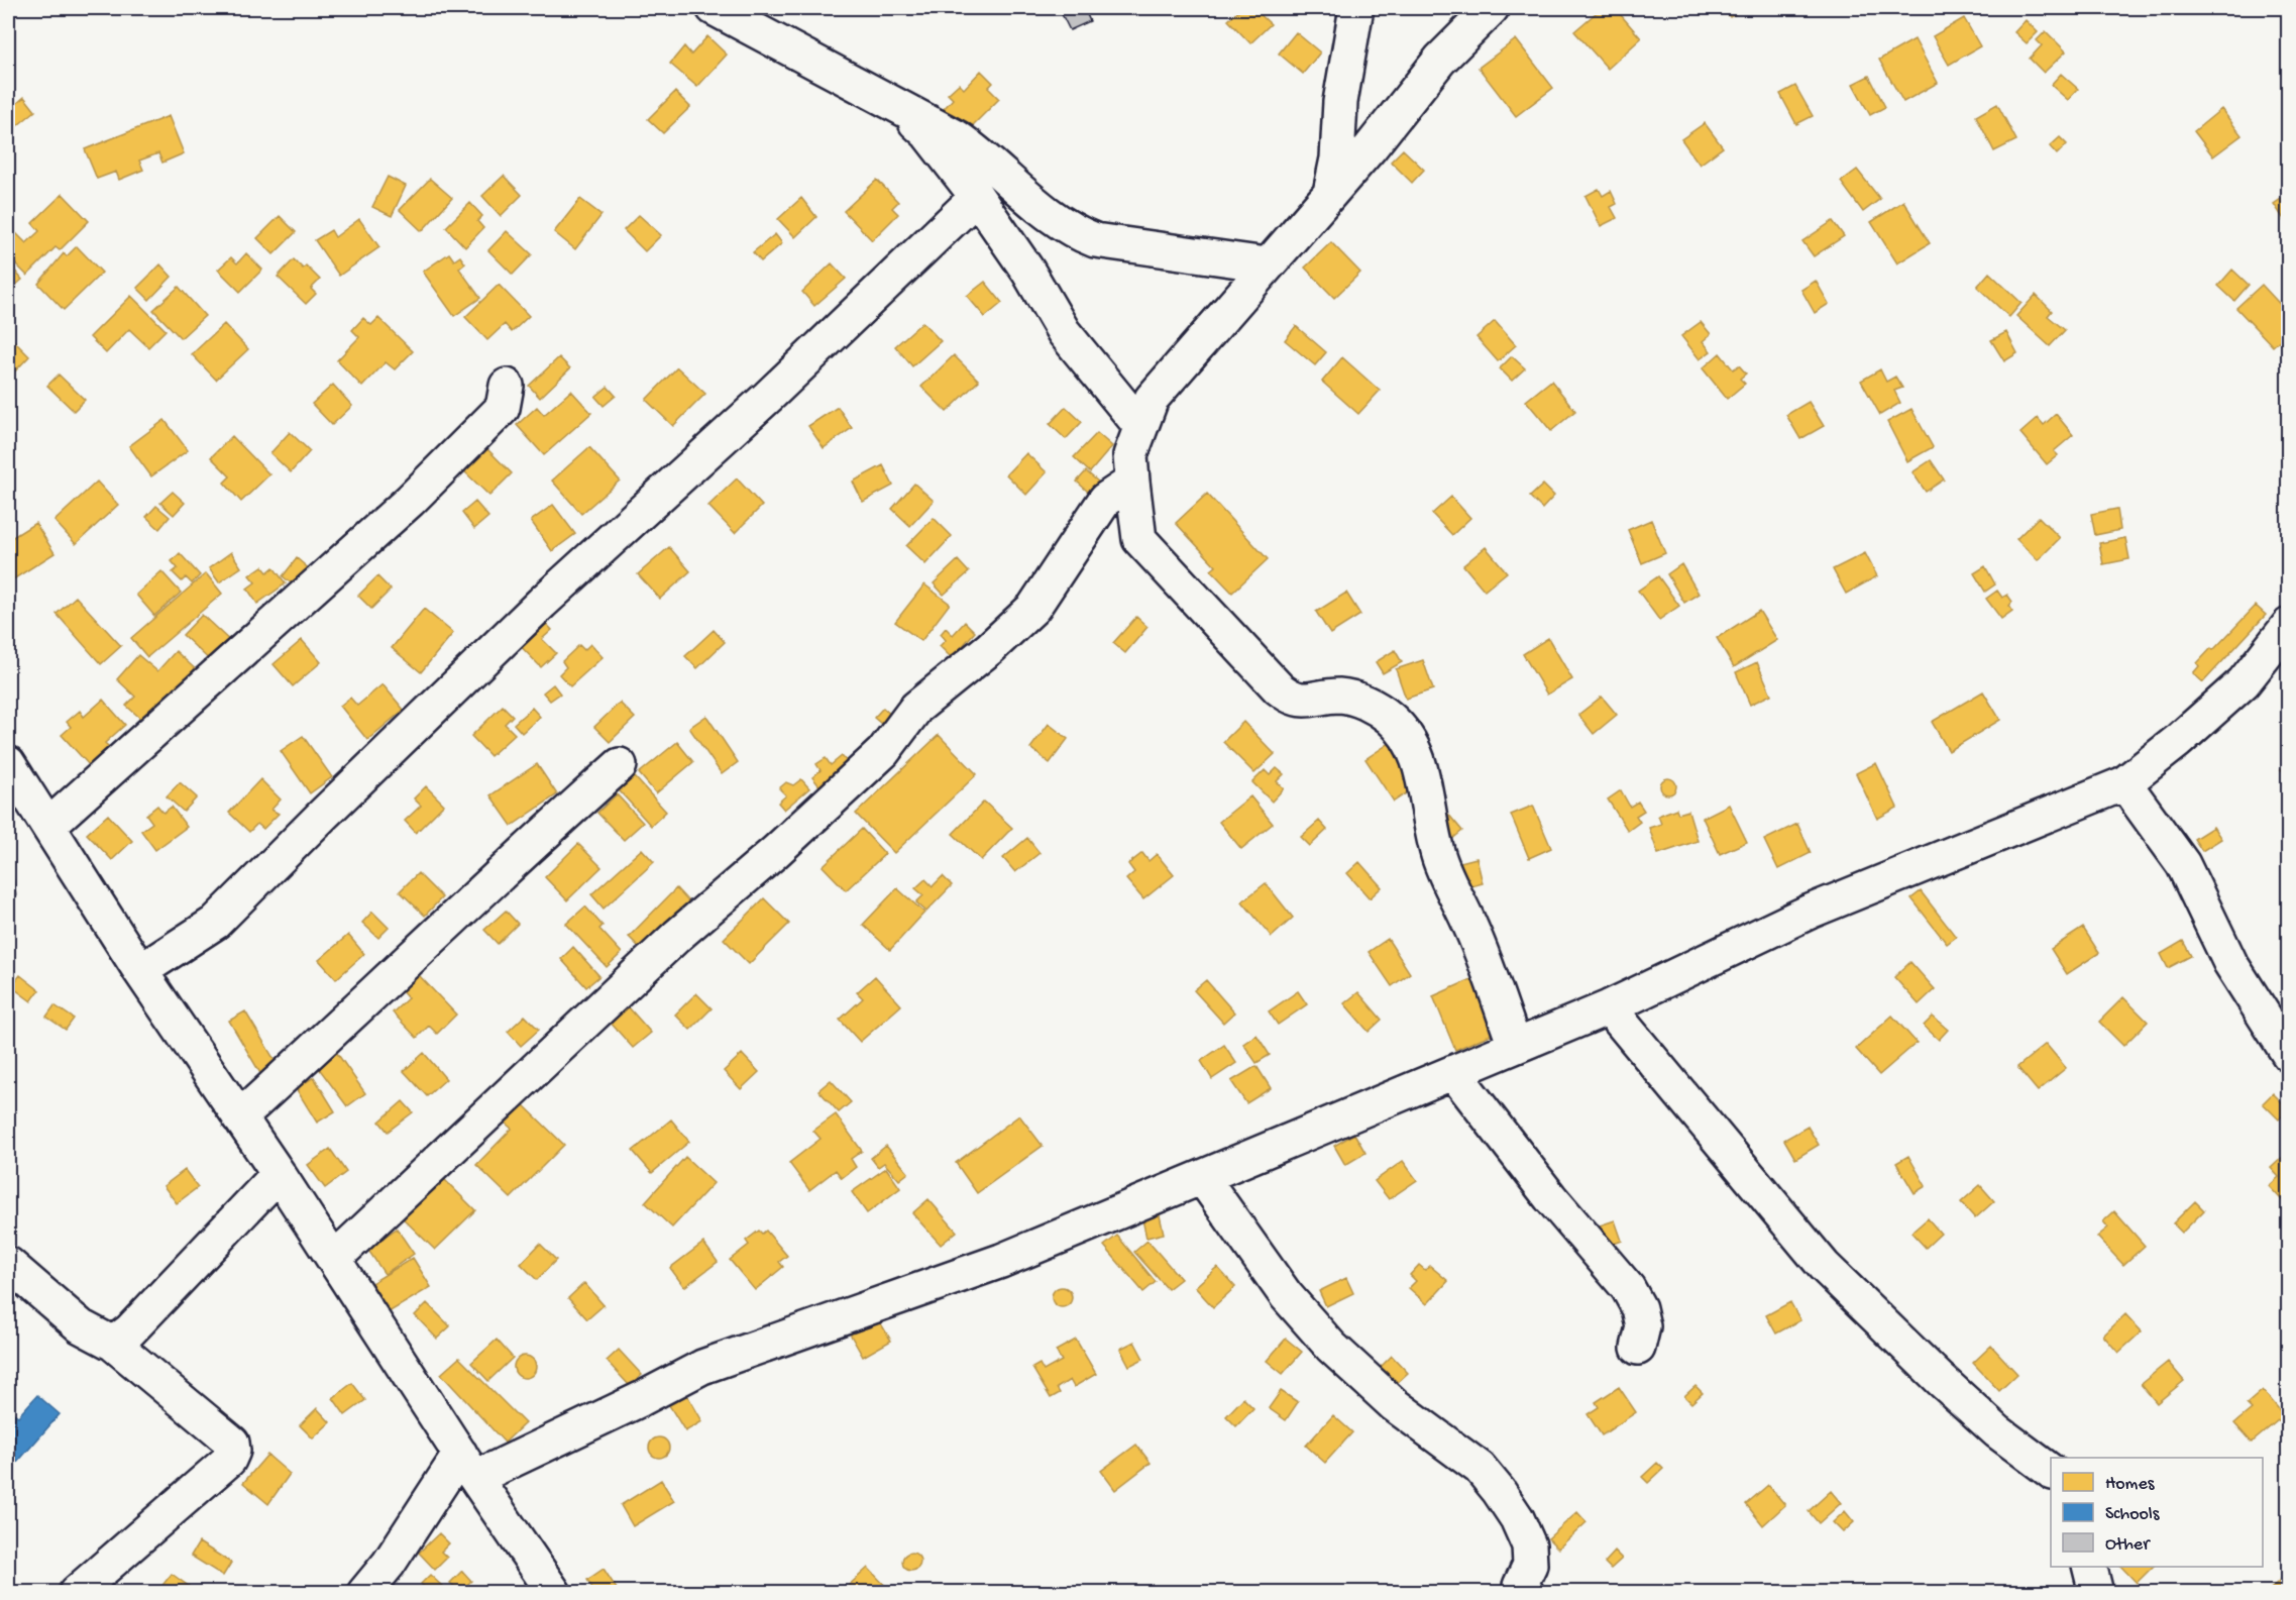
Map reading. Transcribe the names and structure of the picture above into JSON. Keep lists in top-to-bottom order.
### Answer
{
  "legend": ["Homes", "Schools", "Other"]
}
